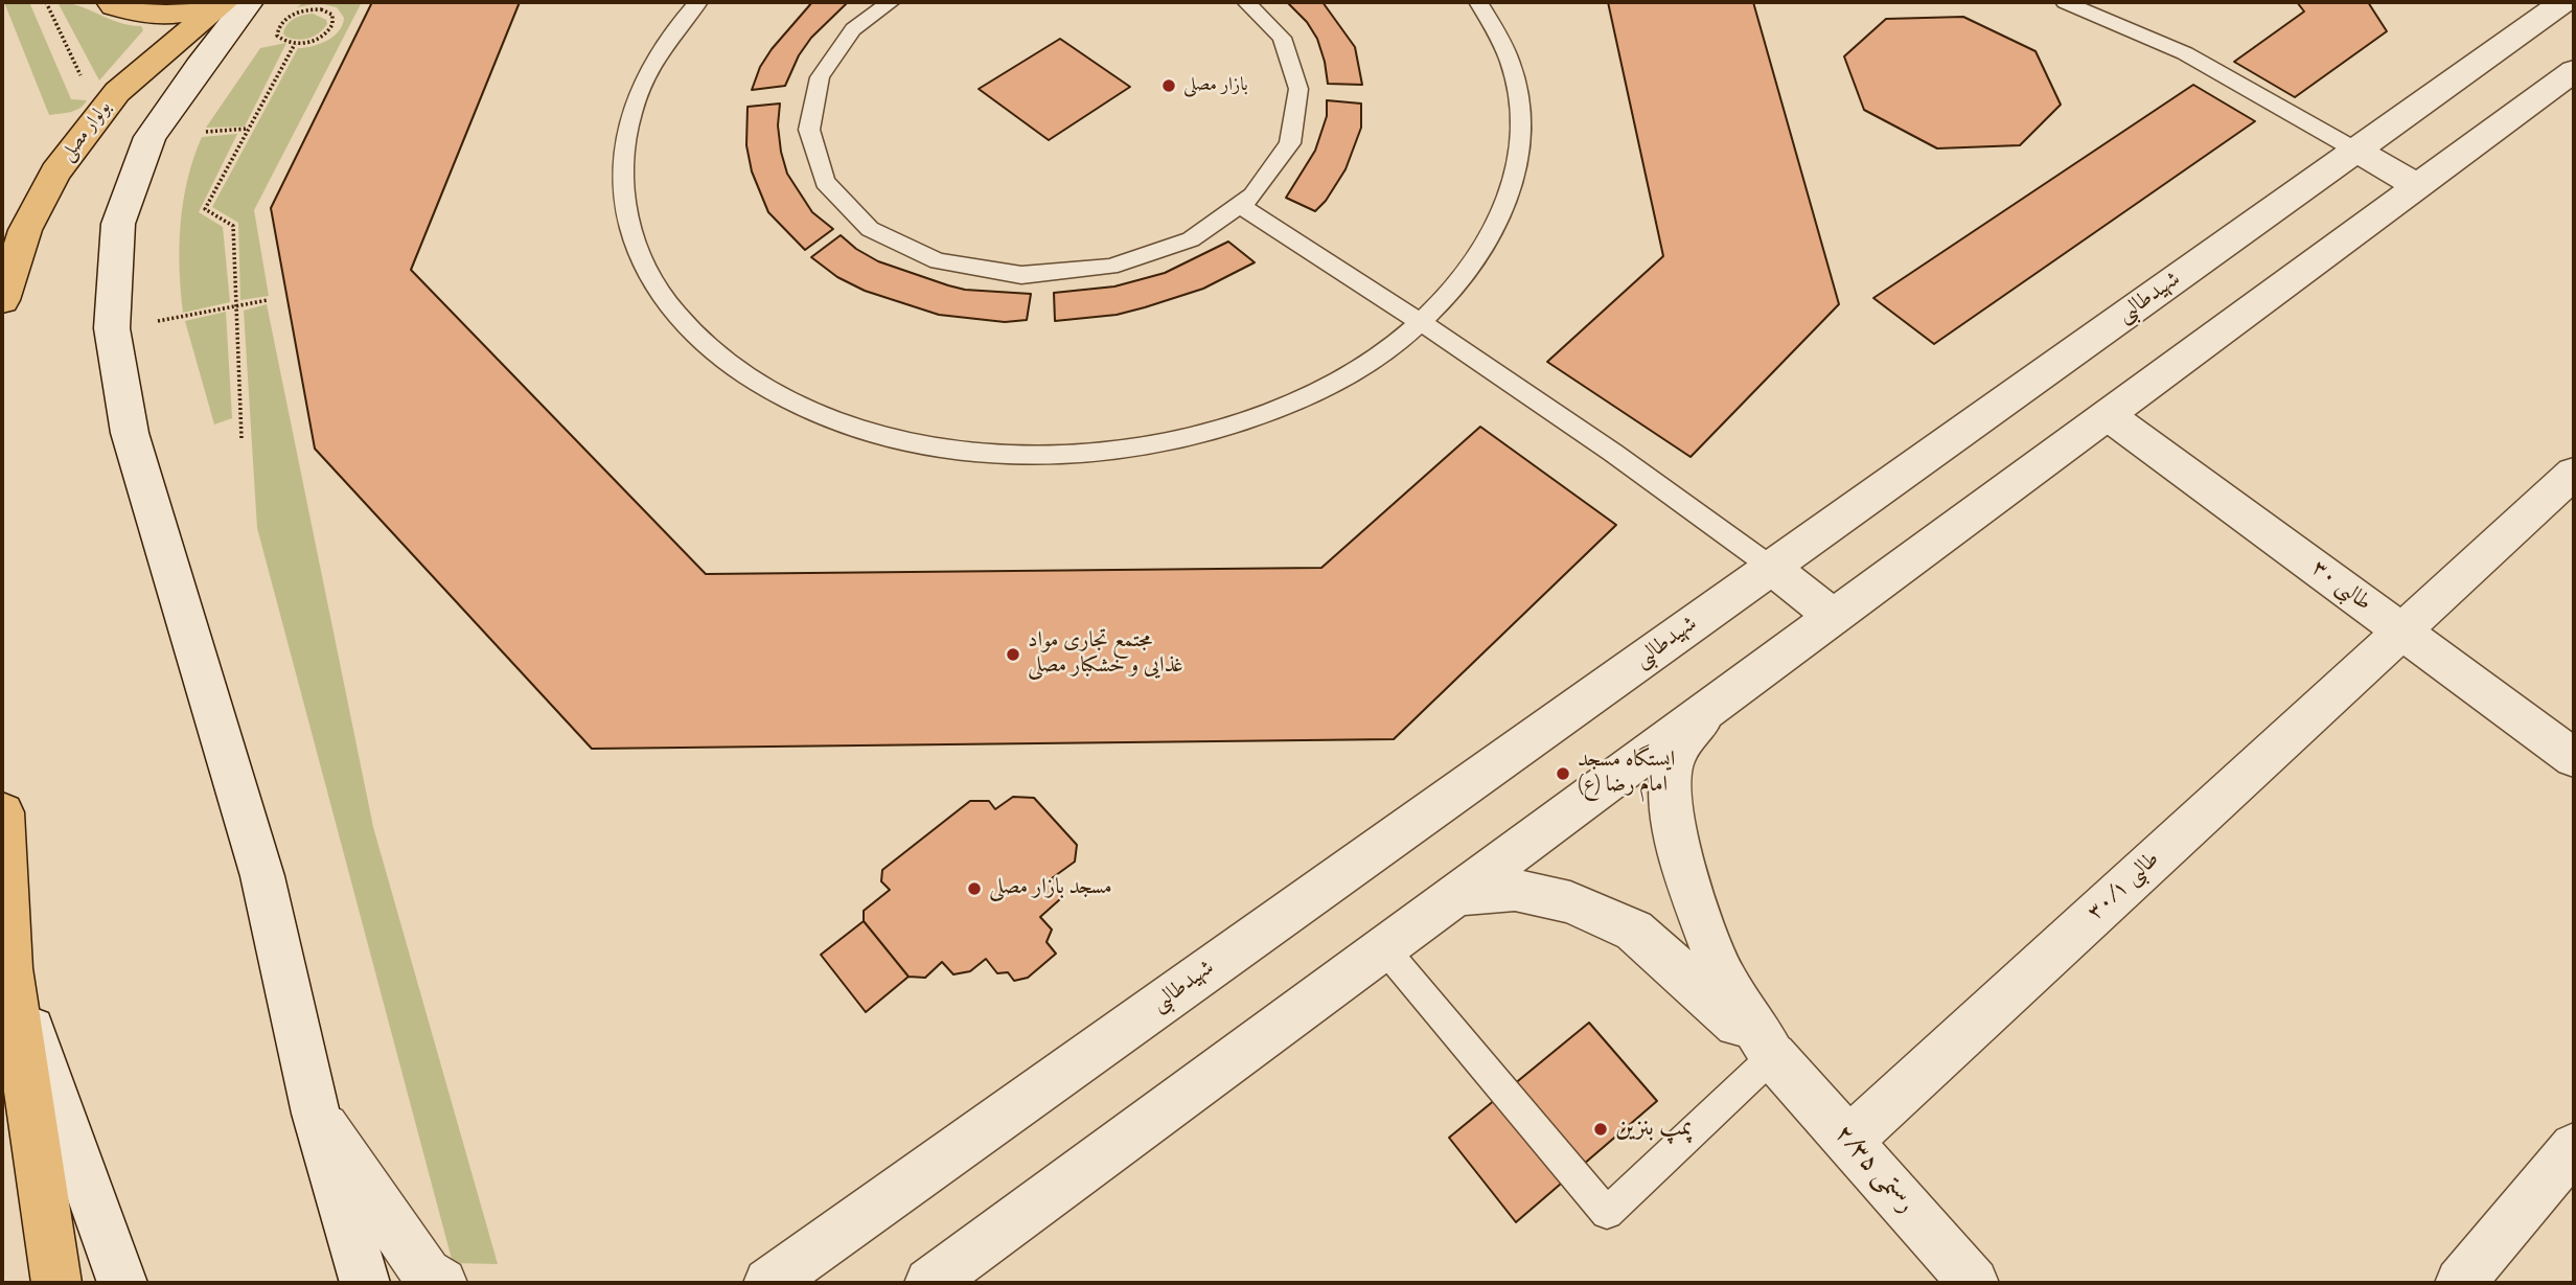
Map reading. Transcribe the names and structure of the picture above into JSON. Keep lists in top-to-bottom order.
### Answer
{
  "streets": {
    "main road": ["بولوار مصلی"],
    "street": [
      "شهیدطالبی",
      "طالبی ۳۰",
      "طالبی ۳۰/۱",
      "رستمی ۲/۳۵"
    ]
  },
  "crossings": [
    ["طالبی ۳۰", "طالبی ۳۰/۱"],
    ["طالبی ۳۰/۱", "رستمی ۲/۳۵"]
  ],
  "places": [
    "بازار مصلى",
    "مجتمع تجاری مواد غذایی و خشکبار مصلی",
    "ایستگاه مسجد امام رضا (ع)",
    "مسجد بازار مصلی",
    "پمپ بنزین"
  ]
}
